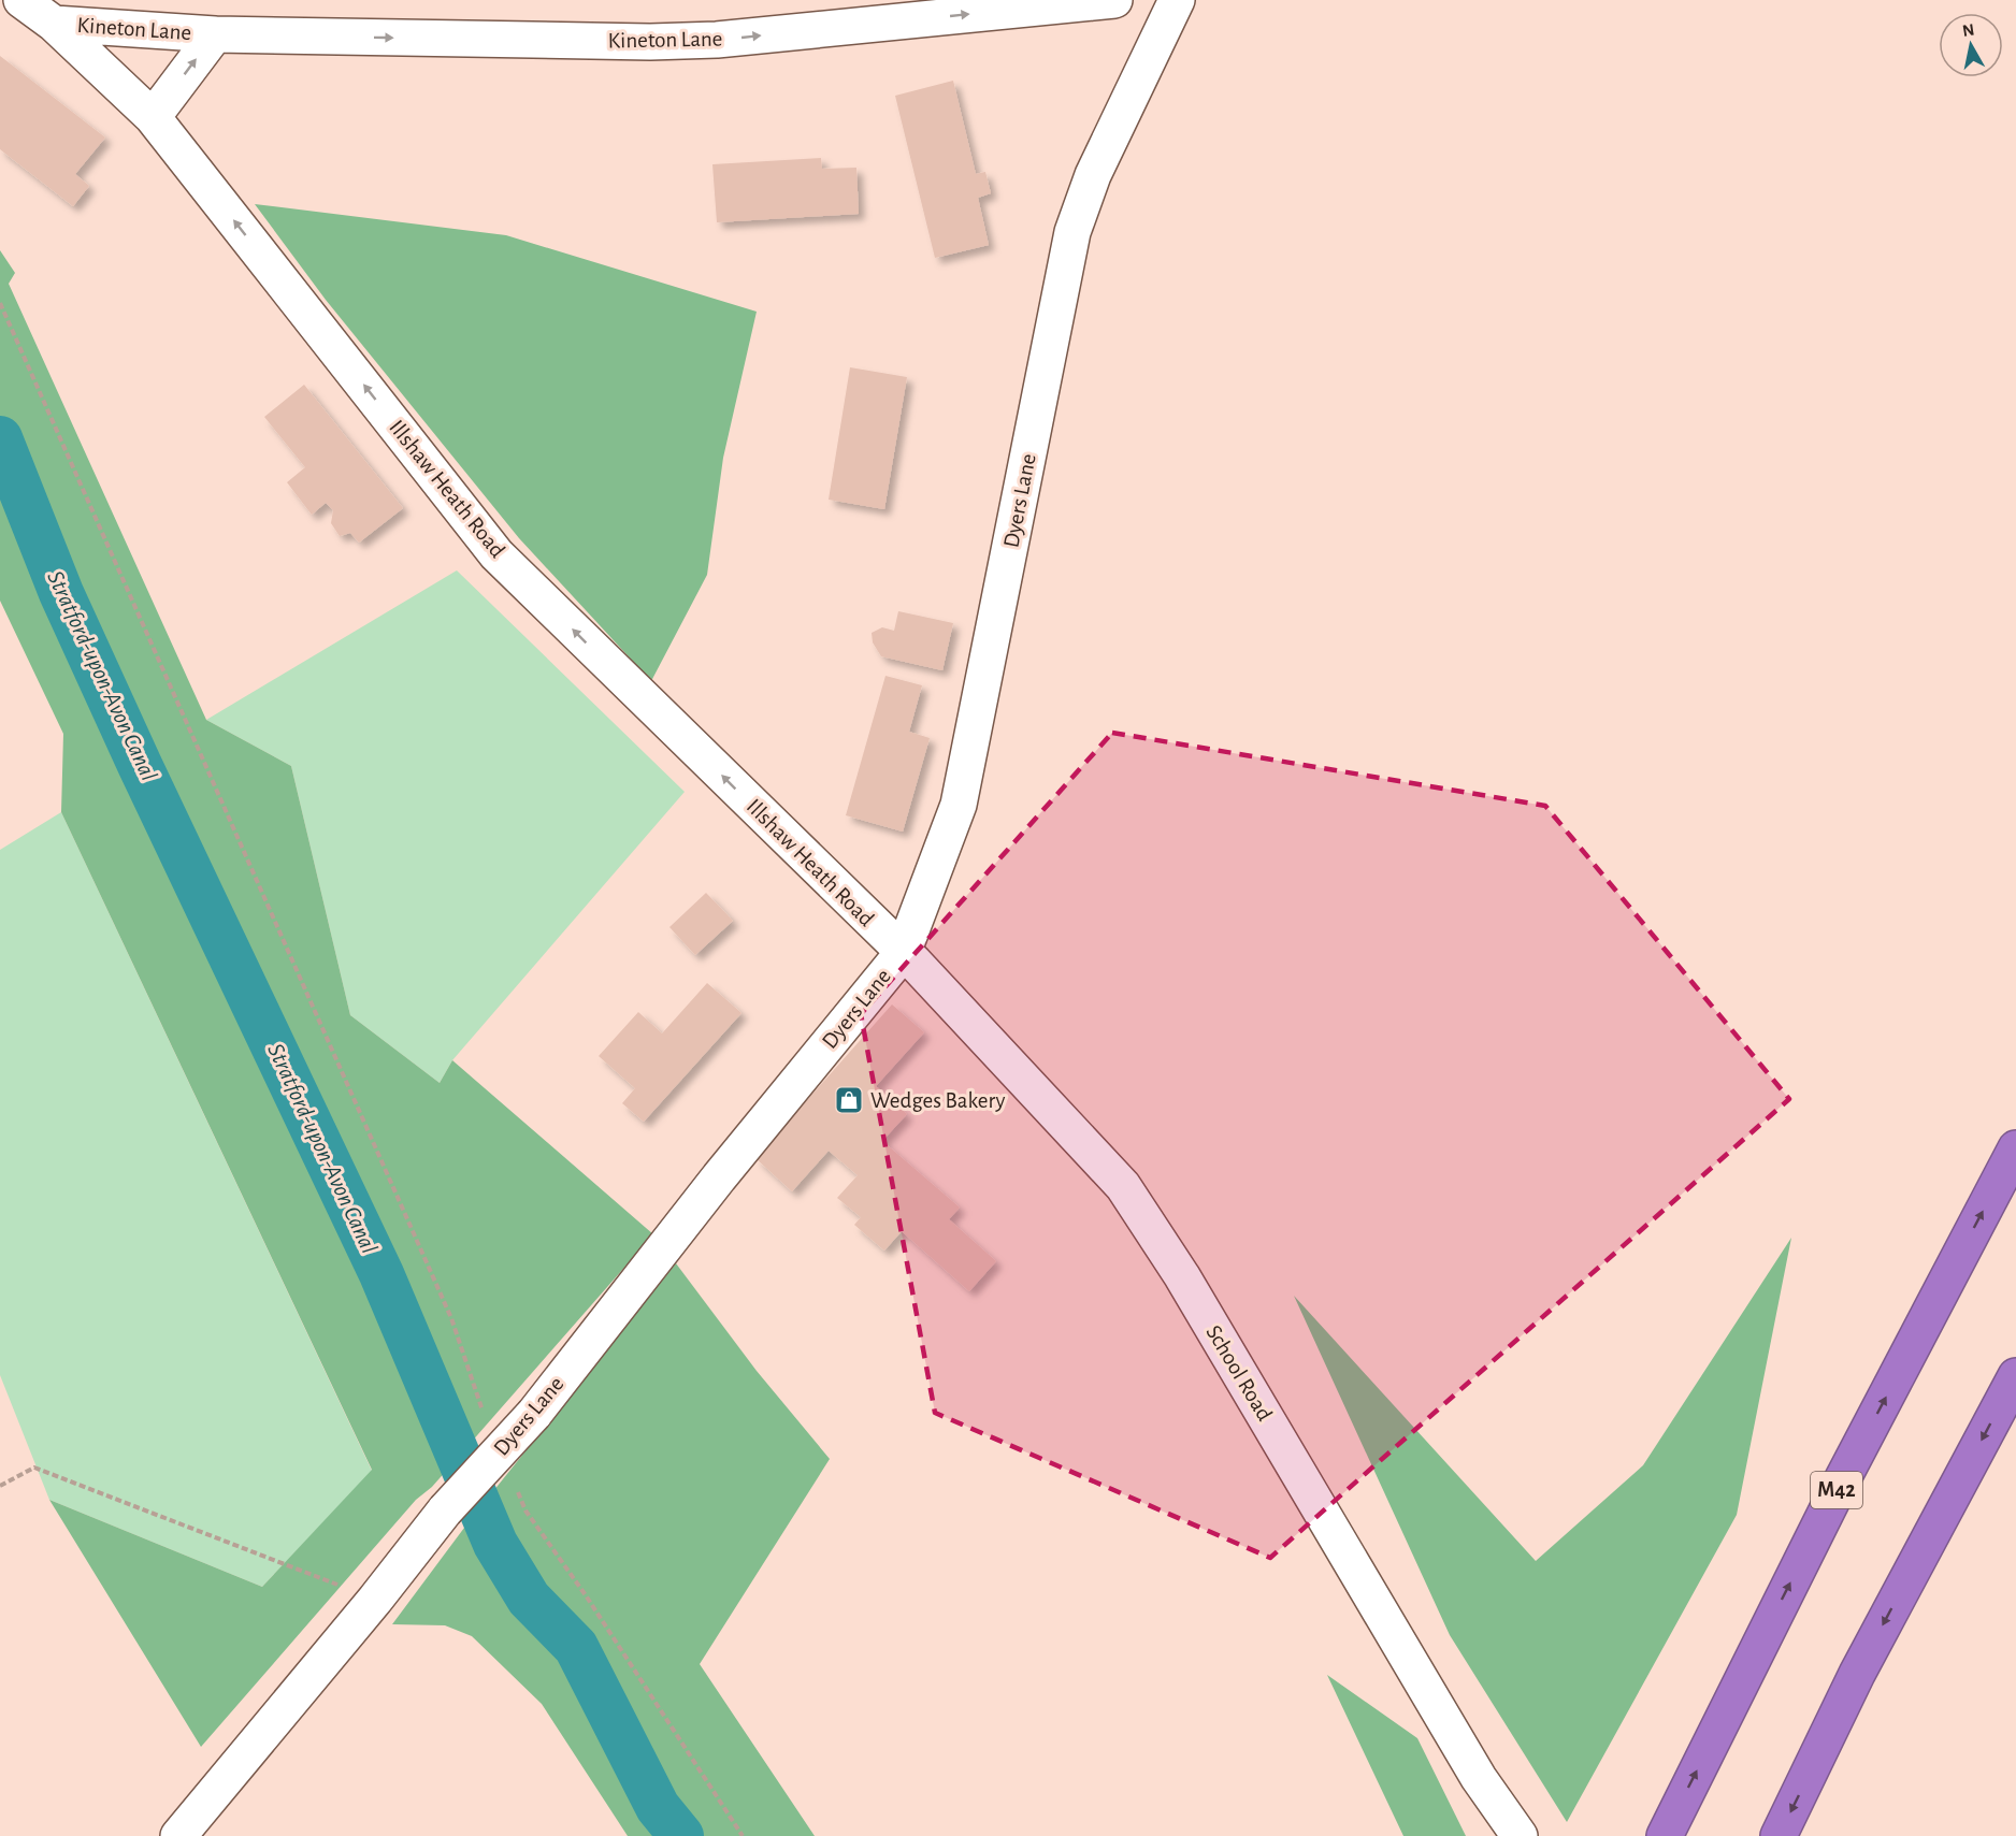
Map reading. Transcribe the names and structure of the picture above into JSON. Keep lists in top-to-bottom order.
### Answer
{
  "streets": {
    "highway": ["M42"],
    "street": [
      "Kineton Lane",
      "Illshaw Heath Road",
      "Dyers Lane",
      "School Road"
    ]
  },
  "crossings": [
    ["Kineton Lane", "Illshaw Heath Road"],
    ["Illshaw Heath Road", "Dyers Lane"],
    ["Illshaw Heath Road", "School Road"],
    ["Dyers Lane", "School Road"]
  ],
  "one_way": ["Kineton Lane", "Illshaw Heath Road"],
  "water": ["Stratford-upon-Avon Canal"],
  "places": {
    "shop": ["Wedges Bakery"]
  },
  "north": "top"
}
